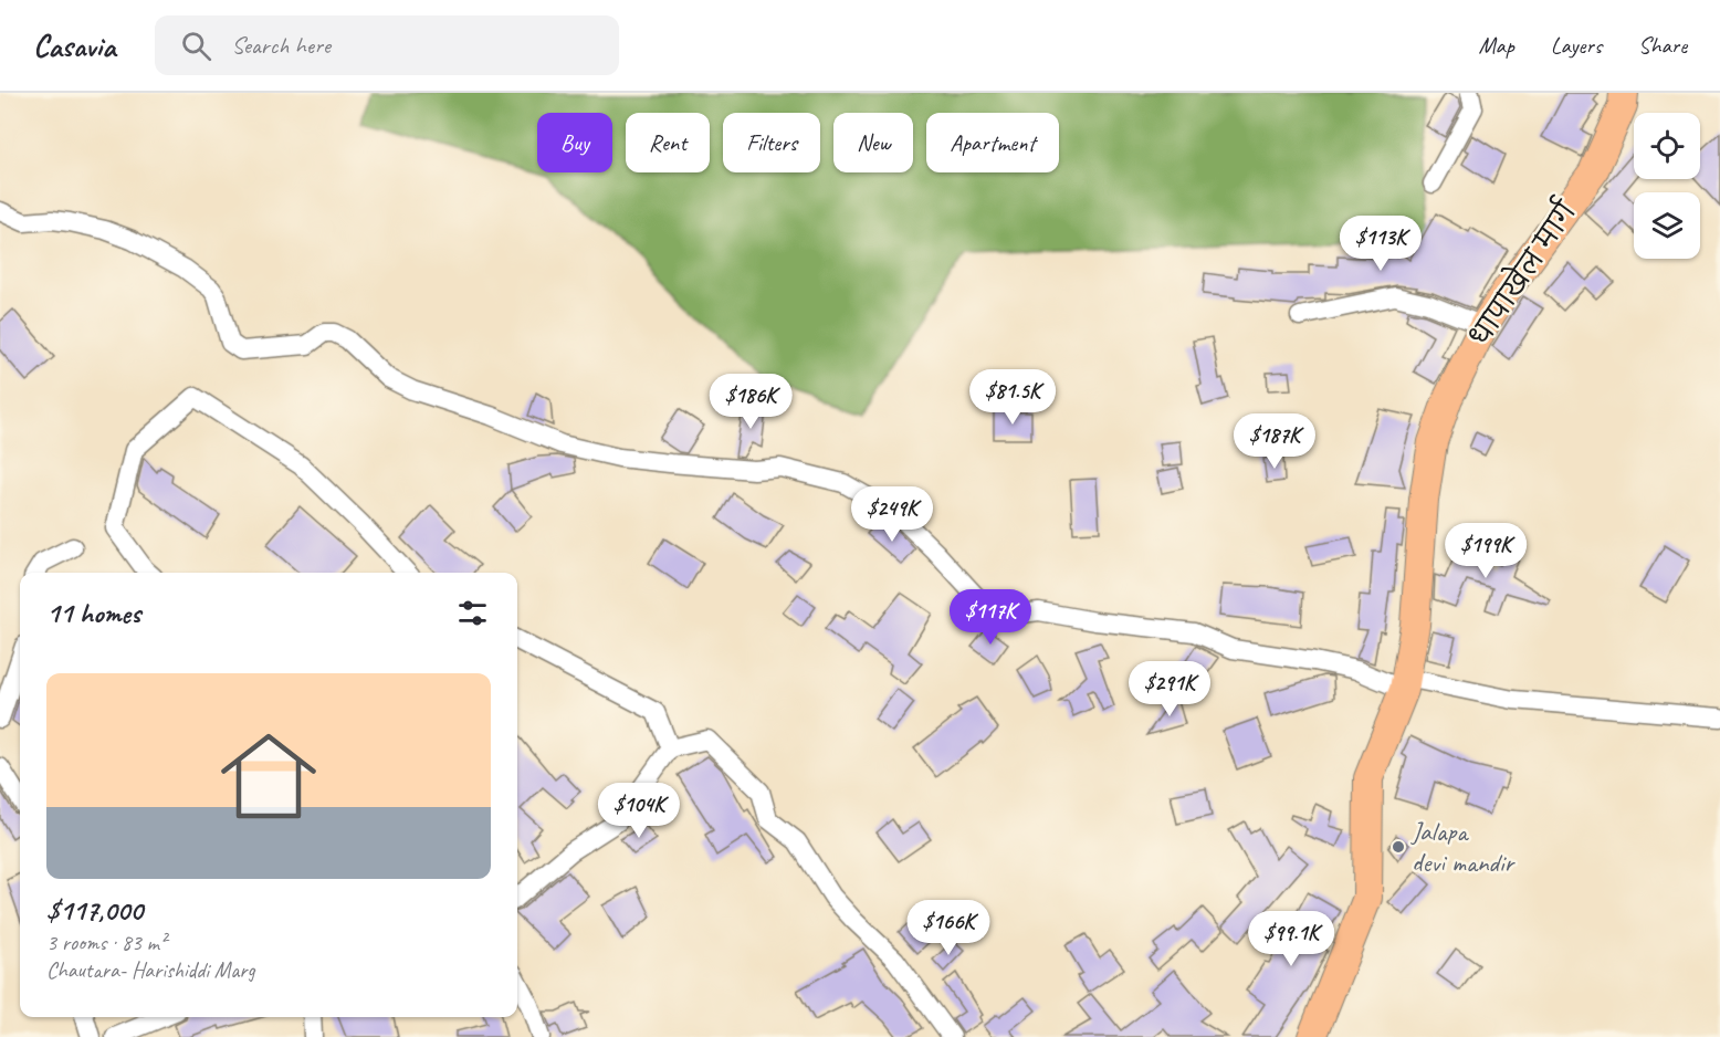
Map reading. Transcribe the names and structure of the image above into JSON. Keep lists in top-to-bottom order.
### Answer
{
  "streets": {
    "main road": ["धापाखेल मार्ग"]
  },
  "places": ["Jalapa devi mandir"],
  "page": {
    "header": "Casavia",
    "search": "Search here",
    "nav": ["Map", "Layers", "Share"],
    "chip": [
      "Buy",
      "Rent",
      "Filters",
      "New",
      "Apartment"
    ],
    "price": [
      "$113K",
      "$81.5K",
      "$186K",
      "$187K",
      "$249K",
      "$199K",
      "$117K",
      "$291K",
      "$104K",
      "$166K",
      "$99.1K"
    ],
    "heading": "11 homes",
    "list": [
      {
        "name": "$117,000",
        "note": "3 rooms · 83 m² · Chautara- Harishiddi Marg"
      }
    ]
  }
}
